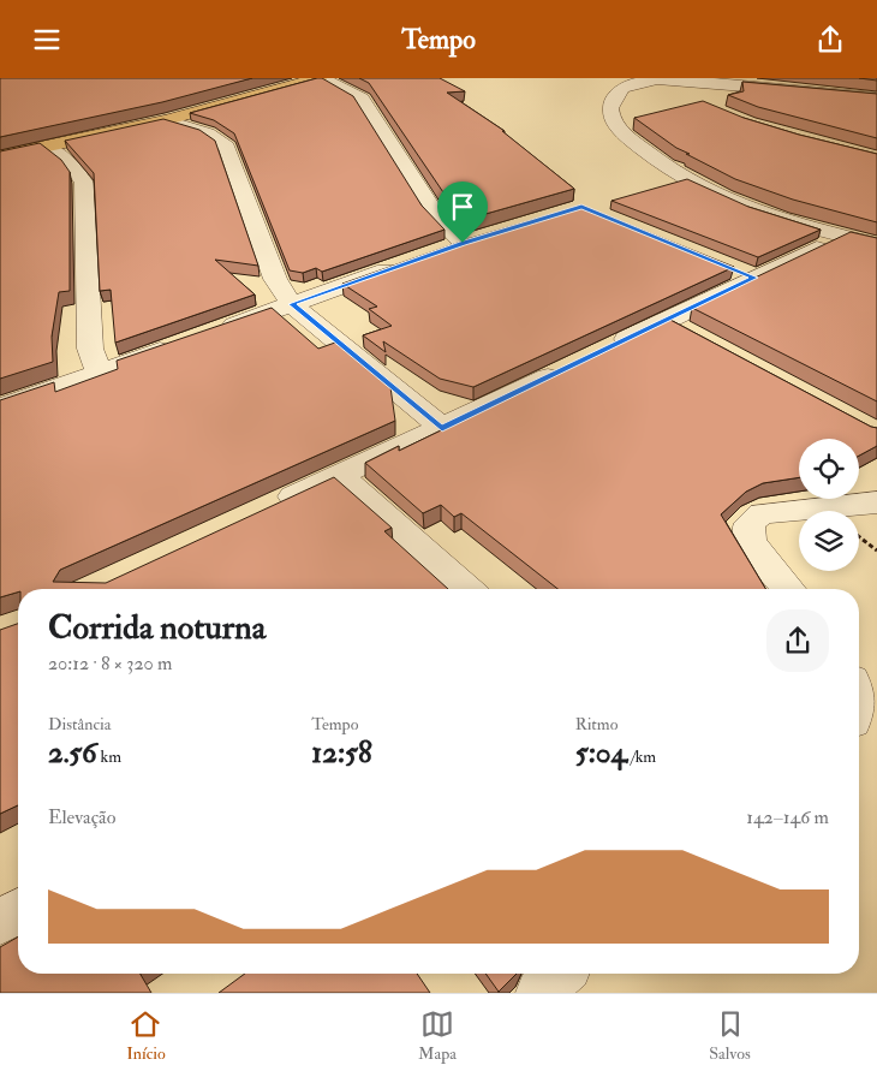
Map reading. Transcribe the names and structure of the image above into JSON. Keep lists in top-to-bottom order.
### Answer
{
  "page": {
    "header": "Tempo",
    "heading": ["Corrida noturna", "20:12 · 8 × 320 m"],
    "stats": [
      ["Distância", "2.56 km"],
      ["Tempo", "12:58"],
      ["Ritmo", "5:04 /km"]
    ],
    "chart": ["Elevação", "142–146 m"],
    "tabs": ["Início", "Mapa", "Salvos"]
  }
}
